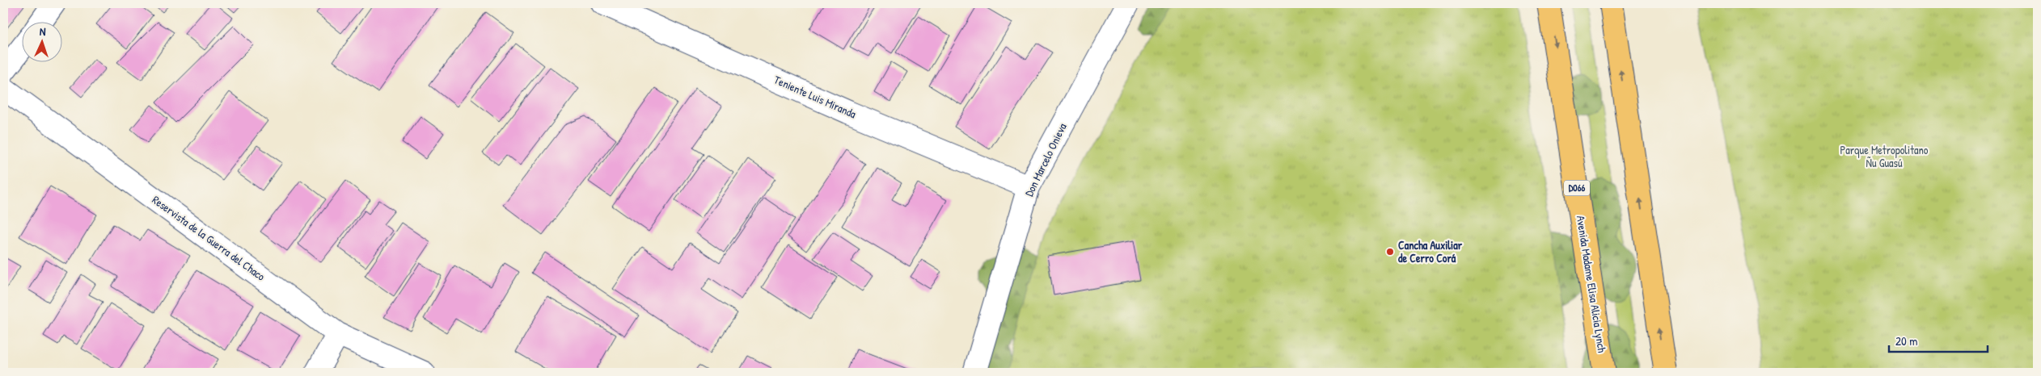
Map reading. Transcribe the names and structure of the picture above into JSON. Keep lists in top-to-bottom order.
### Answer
{
  "streets": {
    "highway": ["D066", "Avenida Madame Elisa Alicia Lynch"],
    "street": ["Teniente Luis Miranda", "Don Marcelo Onieva", "Reservista de la Guerra del Chaco"]
  },
  "crossings": [
    ["Teniente Luis Miranda", "Don Marcelo Onieva"]
  ],
  "parks": ["Parque Metropolitano Ñu Guasú"],
  "places": ["Cancha Auxiliar de Cerro Corá"],
  "scale_bar": "20 m",
  "north": "top"
}
